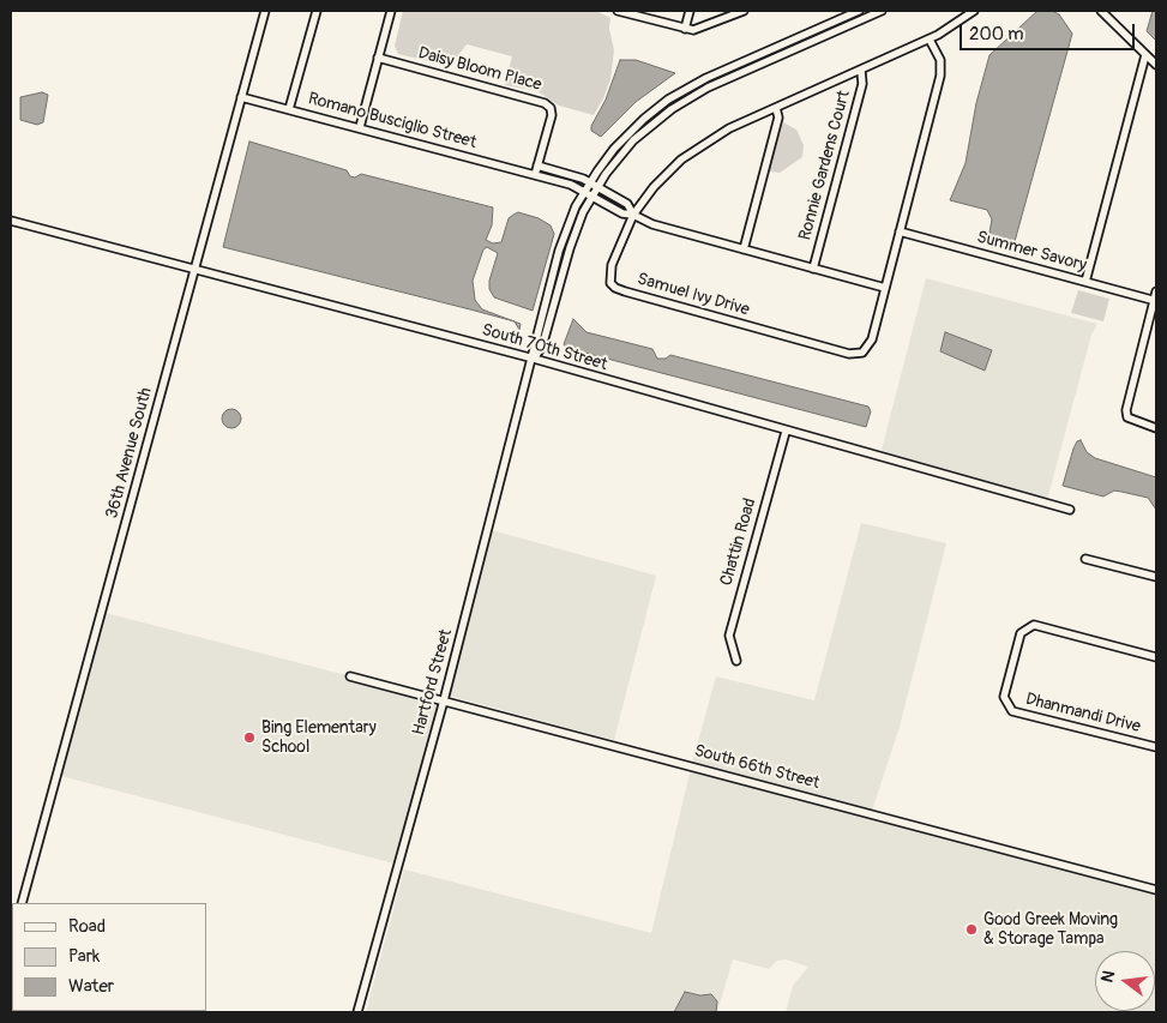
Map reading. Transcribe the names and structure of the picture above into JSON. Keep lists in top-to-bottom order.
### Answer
{
  "streets": {
    "street": [
      "Daisy Bloom Place",
      "Romano Busciglio Street",
      "Ronnie Gardens Court",
      "Summer Savory",
      "Samuel Ivy Drive",
      "South 70th Street",
      "36th Avenue South",
      "Chattin Road",
      "Hartford Street",
      "Dhanmandi Drive",
      "South 66th Street"
    ]
  },
  "crossings": [
    ["Daisy Bloom Place", "Romano Busciglio Street"],
    ["Romano Busciglio Street", "Ronnie Gardens Court"],
    ["Romano Busciglio Street", "Samuel Ivy Drive"],
    ["Romano Busciglio Street", "36th Avenue South"],
    ["Ronnie Gardens Court", "Samuel Ivy Drive"],
    ["Summer Savory", "Samuel Ivy Drive"],
    ["South 70th Street", "36th Avenue South"],
    ["South 70th Street", "Chattin Road"],
    ["South 70th Street", "Hartford Street"],
    ["Hartford Street", "South 66th Street"]
  ],
  "places": ["Bing Elementary School", "Good Greek Moving & Storage Tampa"],
  "legend": ["Road", "Park", "Water"],
  "scale_bar": "200 m",
  "north": "left"
}
